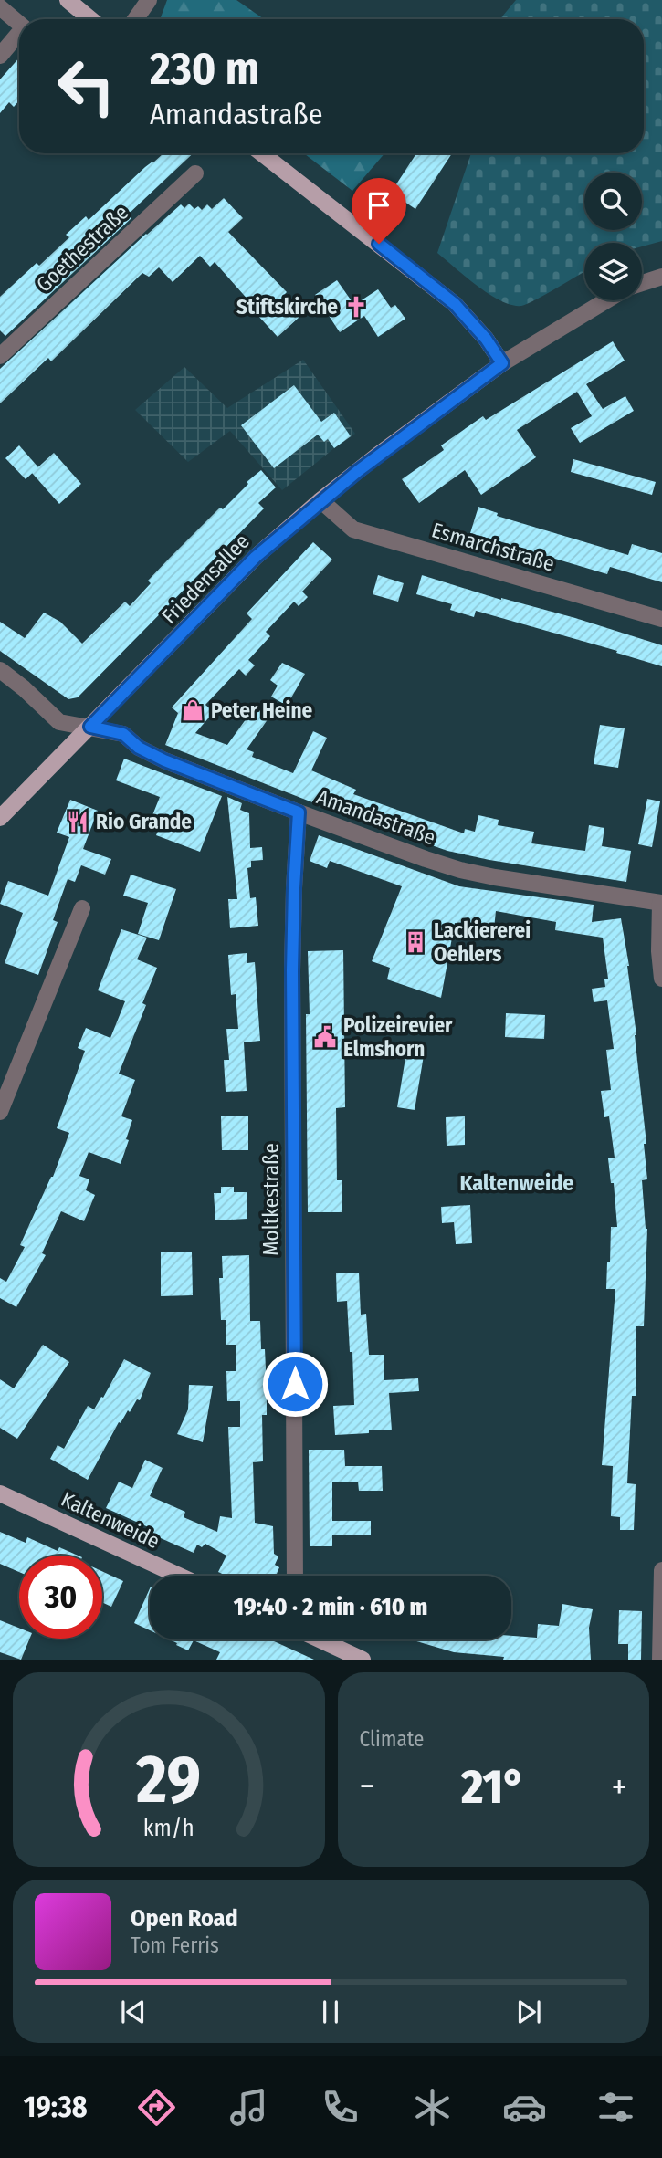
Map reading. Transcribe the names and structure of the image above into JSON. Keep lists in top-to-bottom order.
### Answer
{
  "streets": {
    "main road": ["Friedensallee", "Kaltenweide"],
    "street": [
      "Goethestraße",
      "Esmarchstraße",
      "Amandastraße",
      "Moltkestraße"
    ]
  },
  "crossings": [
    ["Esmarchstraße", "Friedensallee"],
    ["Friedensallee", "Amandastraße"],
    ["Amandastraße", "Moltkestraße"]
  ],
  "districts": ["Kaltenweide"],
  "places": {
    "church": ["Stiftskirche"],
    "shop": ["Peter Heine"],
    "restaurant": ["Rio Grande"],
    "building": ["Lackiererei Oehlers"],
    "public building": ["Polizeirevier Elmshorn"]
  },
  "page": {
    "turn": ["230 m", "Amandastraße"],
    "limit": "30",
    "trip": "19:40 · 2 min · 610 m",
    "tile": "Climate",
    "heat": ["−", "21°", "+"],
    "song": ["Open Road", "Tom Ferris"],
    "tabs": "19:38",
    "gauge": ["29", "km/h"]
  }
}
